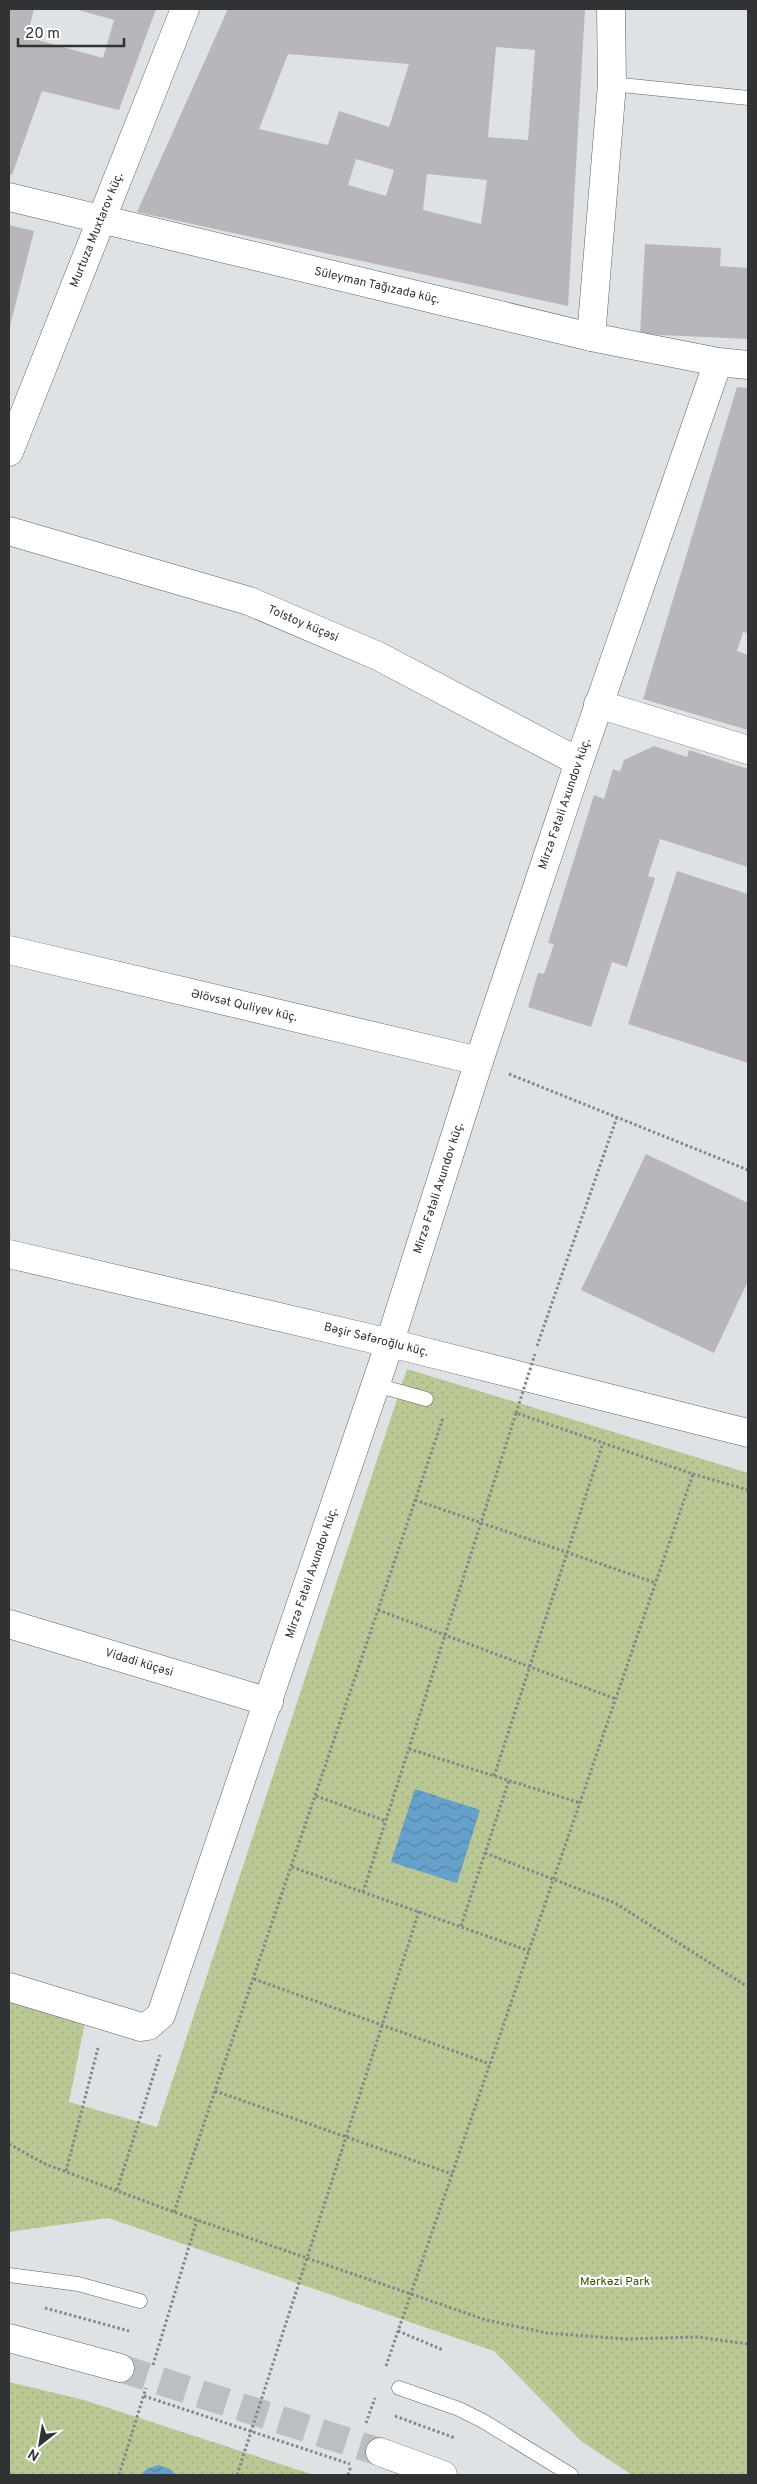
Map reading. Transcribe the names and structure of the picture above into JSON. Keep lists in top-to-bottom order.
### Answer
{
  "streets": {
    "street": [
      "Murtuza Muxtarov küç.",
      "Süleyman Tağızadə küç.",
      "Tolstoy küçəsi",
      "Mirzə Fətəli Axundov küç.",
      "Əlövsət Quliyev küç.",
      "Bəşir Səfəroğlu küç.",
      "Vidadi küçəsi"
    ]
  },
  "crossings": [
    ["Murtuza Muxtarov küç.", "Süleyman Tağızadə küç."],
    ["Süleyman Tağızadə küç.", "Mirzə Fətəli Axundov küç."],
    ["Tolstoy küçəsi", "Mirzə Fətəli Axundov küç."],
    ["Mirzə Fətəli Axundov küç.", "Əlövsət Quliyev küç."],
    ["Mirzə Fətəli Axundov küç.", "Bəşir Səfəroğlu küç."],
    ["Mirzə Fətəli Axundov küç.", "Vidadi küçəsi"]
  ],
  "parks": ["Mərkəzi Park"],
  "scale_bar": "20 m",
  "north": "bottom left"
}
